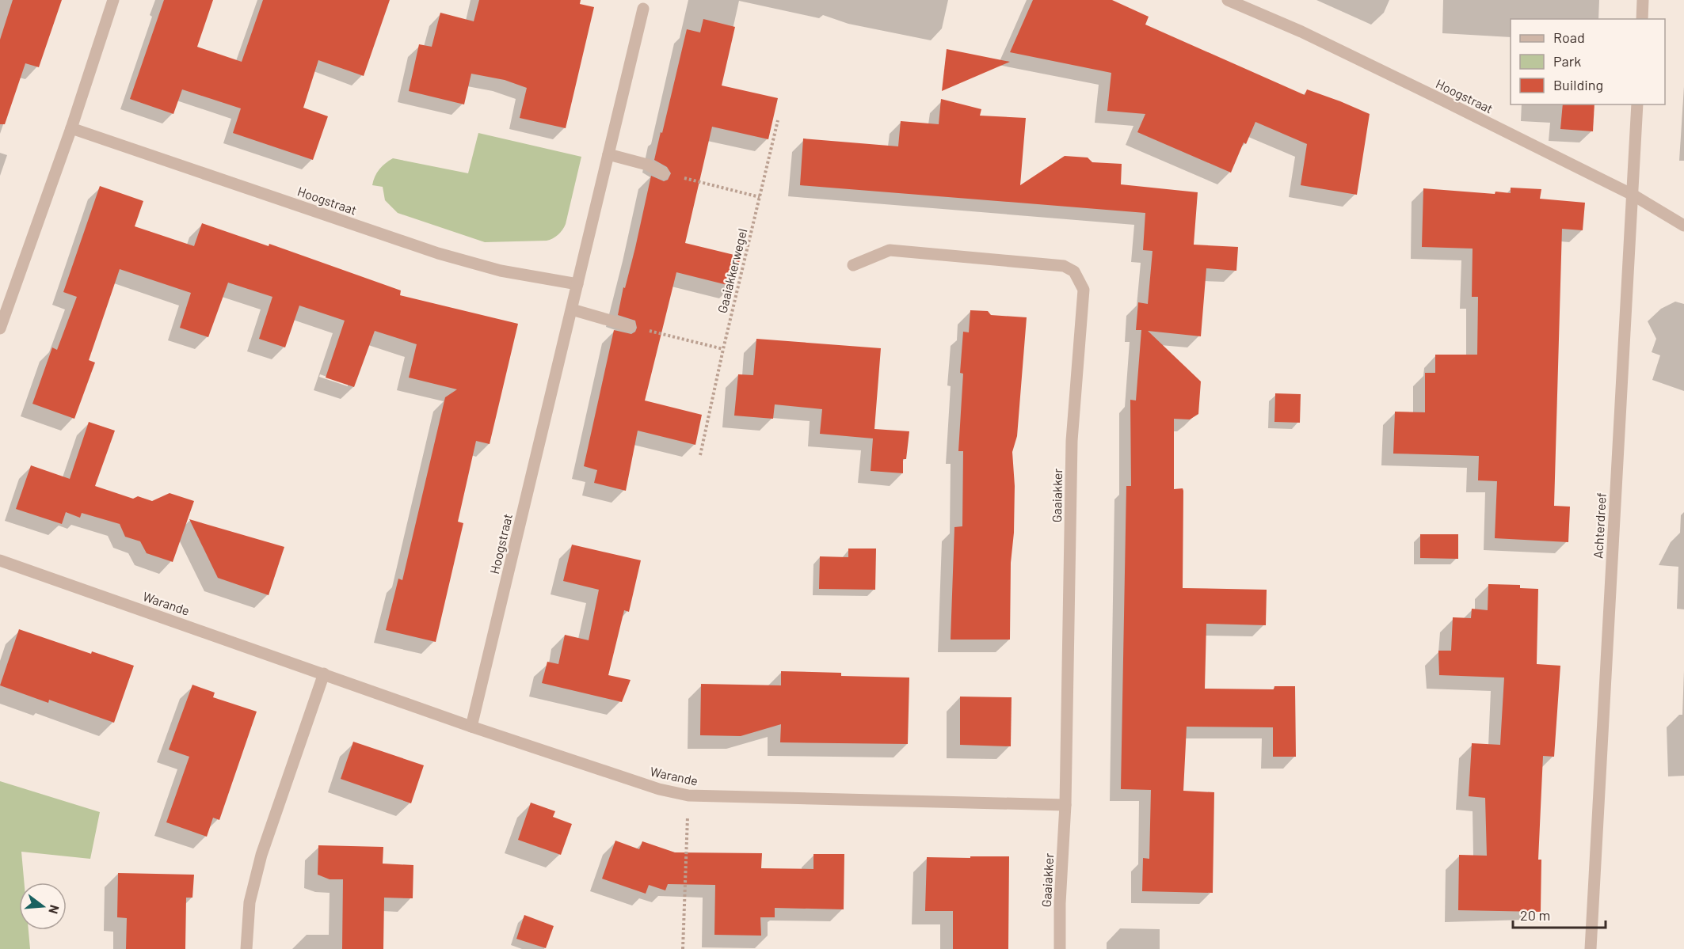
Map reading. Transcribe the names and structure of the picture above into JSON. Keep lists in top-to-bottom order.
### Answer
{
  "streets": {
    "street": [
      "Hoogstraat",
      "Gaaiakker",
      "Achterdreef",
      "Warande"
    ],
    "path": ["Gaaiakkerwegel"]
  },
  "crossings": [
    ["Hoogstraat", "Achterdreef"],
    ["Hoogstraat", "Warande"],
    ["Gaaiakker", "Warande"]
  ],
  "legend": ["Road", "Park", "Building"],
  "scale_bar": "20 m",
  "north": "right"
}
